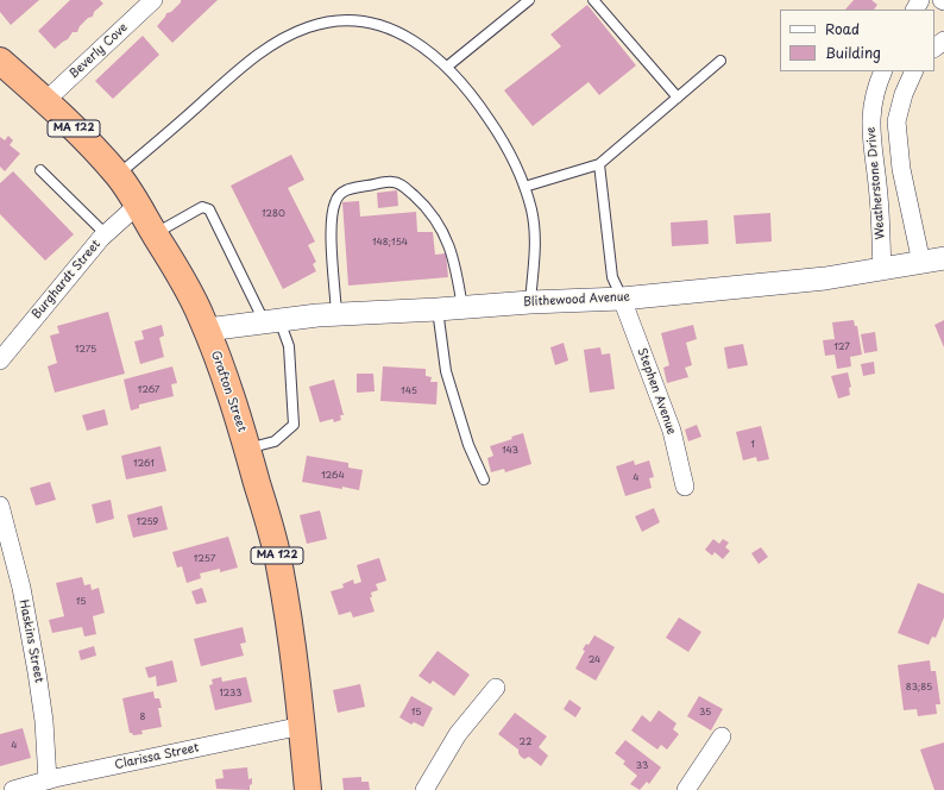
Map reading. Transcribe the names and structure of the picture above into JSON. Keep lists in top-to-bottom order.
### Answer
{
  "streets": {
    "highway": ["MA 122", "Grafton Street"],
    "street": [
      "Beverly Cove",
      "Weatherstone Drive",
      "Burghardt Street",
      "Blithewood Avenue",
      "Stephen Avenue",
      "Haskins Street",
      "Clarissa Street"
    ]
  },
  "crossings": [
    ["Beverly Cove", "Grafton Street"],
    ["Weatherstone Drive", "Blithewood Avenue"],
    ["Burghardt Street", "Grafton Street"],
    ["Blithewood Avenue", "Grafton Street"],
    ["Blithewood Avenue", "Stephen Avenue"],
    ["Grafton Street", "Clarissa Street"],
    ["Haskins Street", "Clarissa Street"]
  ],
  "house_numbers": [
    "1280",
    "148;154",
    "127",
    "1275",
    "1267",
    "145",
    "1",
    "143",
    "1261",
    "1264",
    "4",
    "1259",
    "1257",
    "15",
    "24",
    "83;85",
    "1233",
    "15",
    "35",
    "8",
    "22",
    "4",
    "33"
  ],
  "legend": ["Road", "Building"]
}
